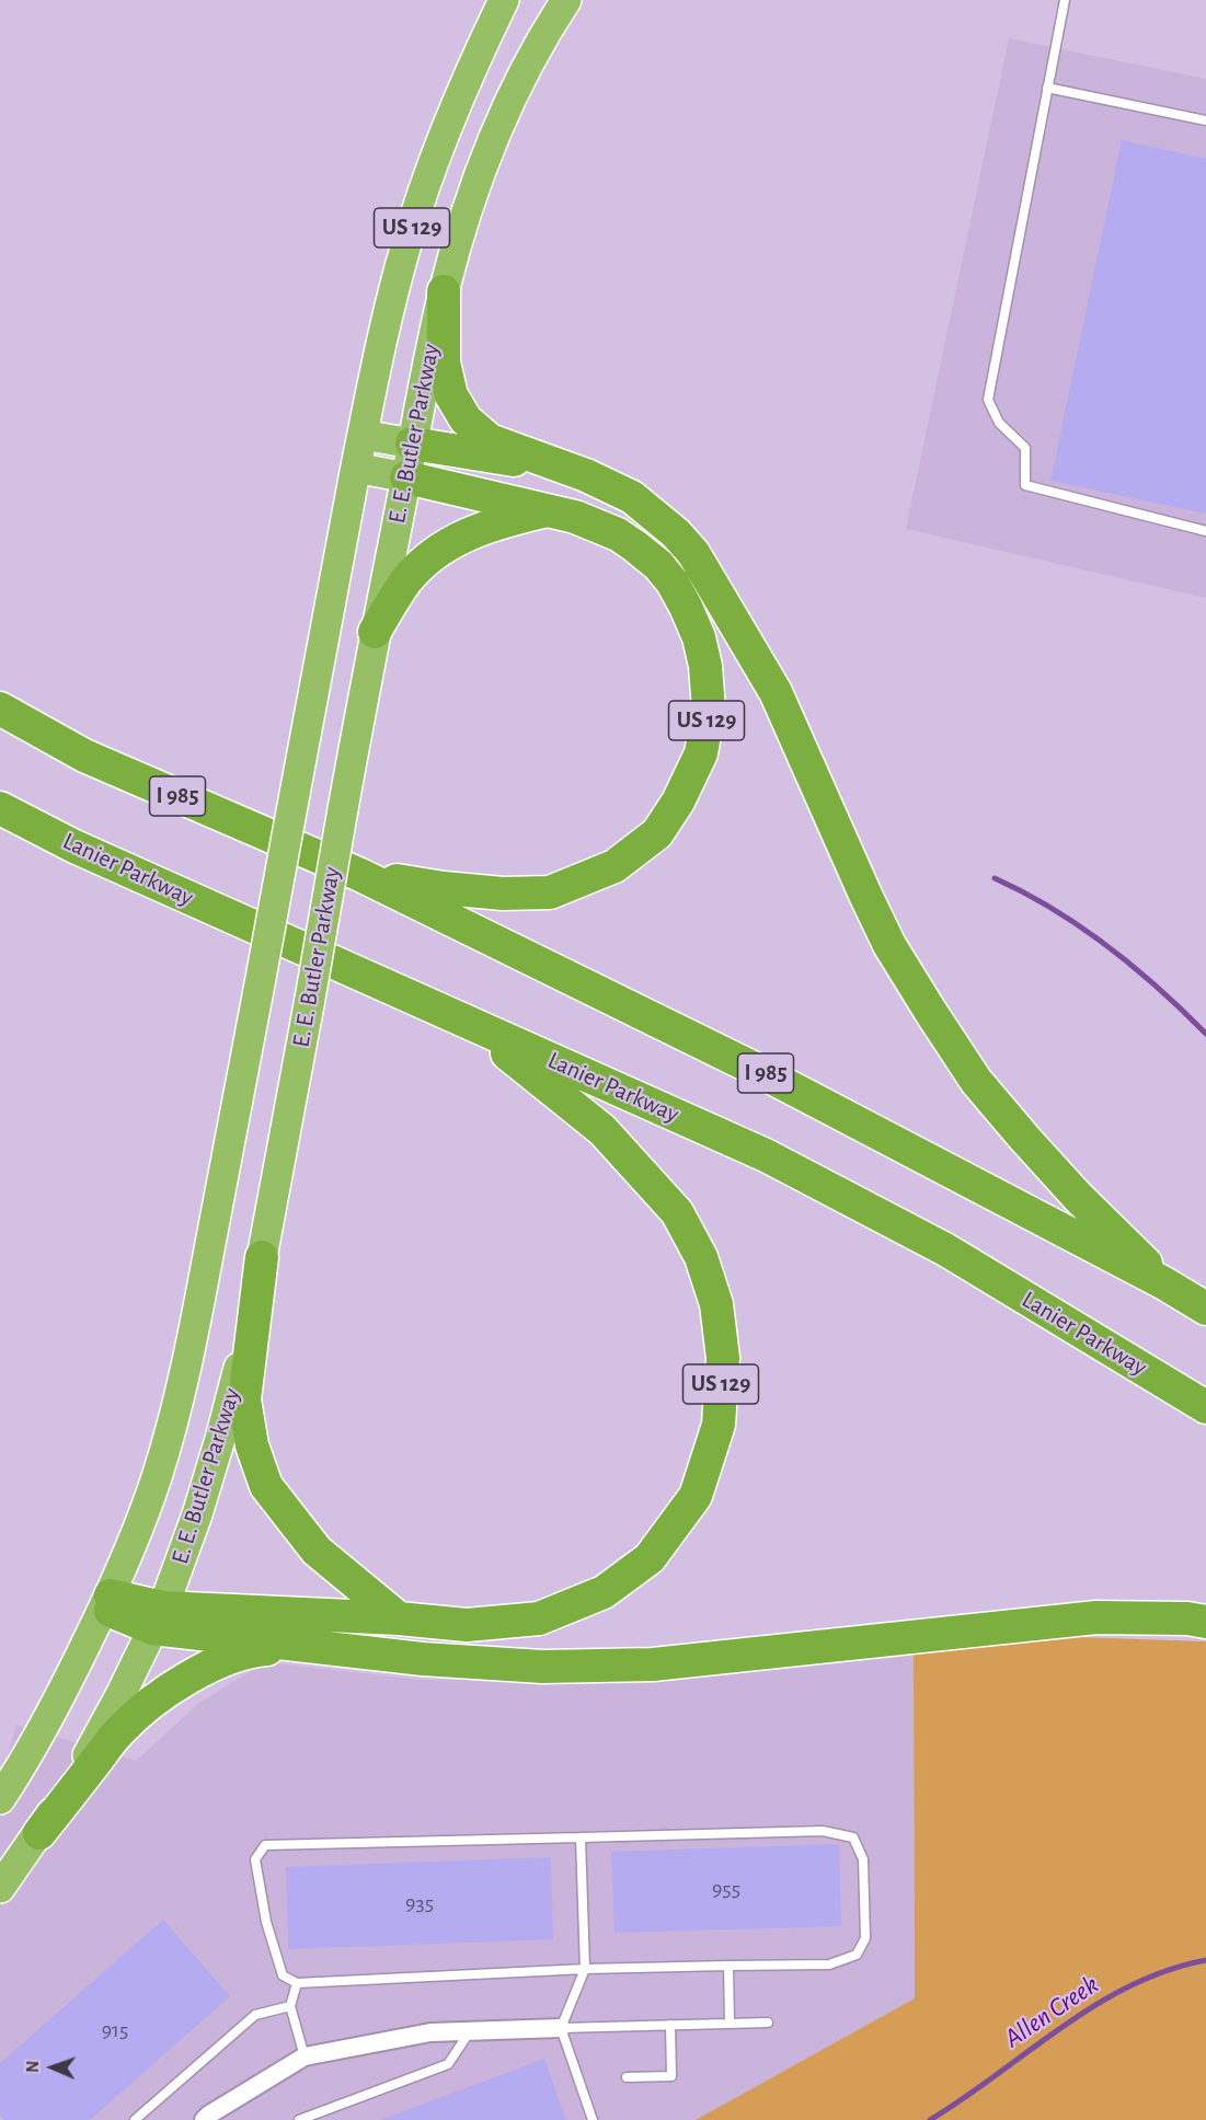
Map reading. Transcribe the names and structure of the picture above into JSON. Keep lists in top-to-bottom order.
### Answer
{
  "streets": {
    "highway": [
      "US 129",
      "E. E. Butler Parkway",
      "I 985",
      "Lanier Parkway"
    ]
  },
  "crossings": [
    ["US 129", "E. E. Butler Parkway"],
    ["US 129", "I 985"],
    ["US 129", "Lanier Parkway"]
  ],
  "water": ["Allen Creek"],
  "house_numbers": ["955", "935", "915"],
  "north": "left"
}
